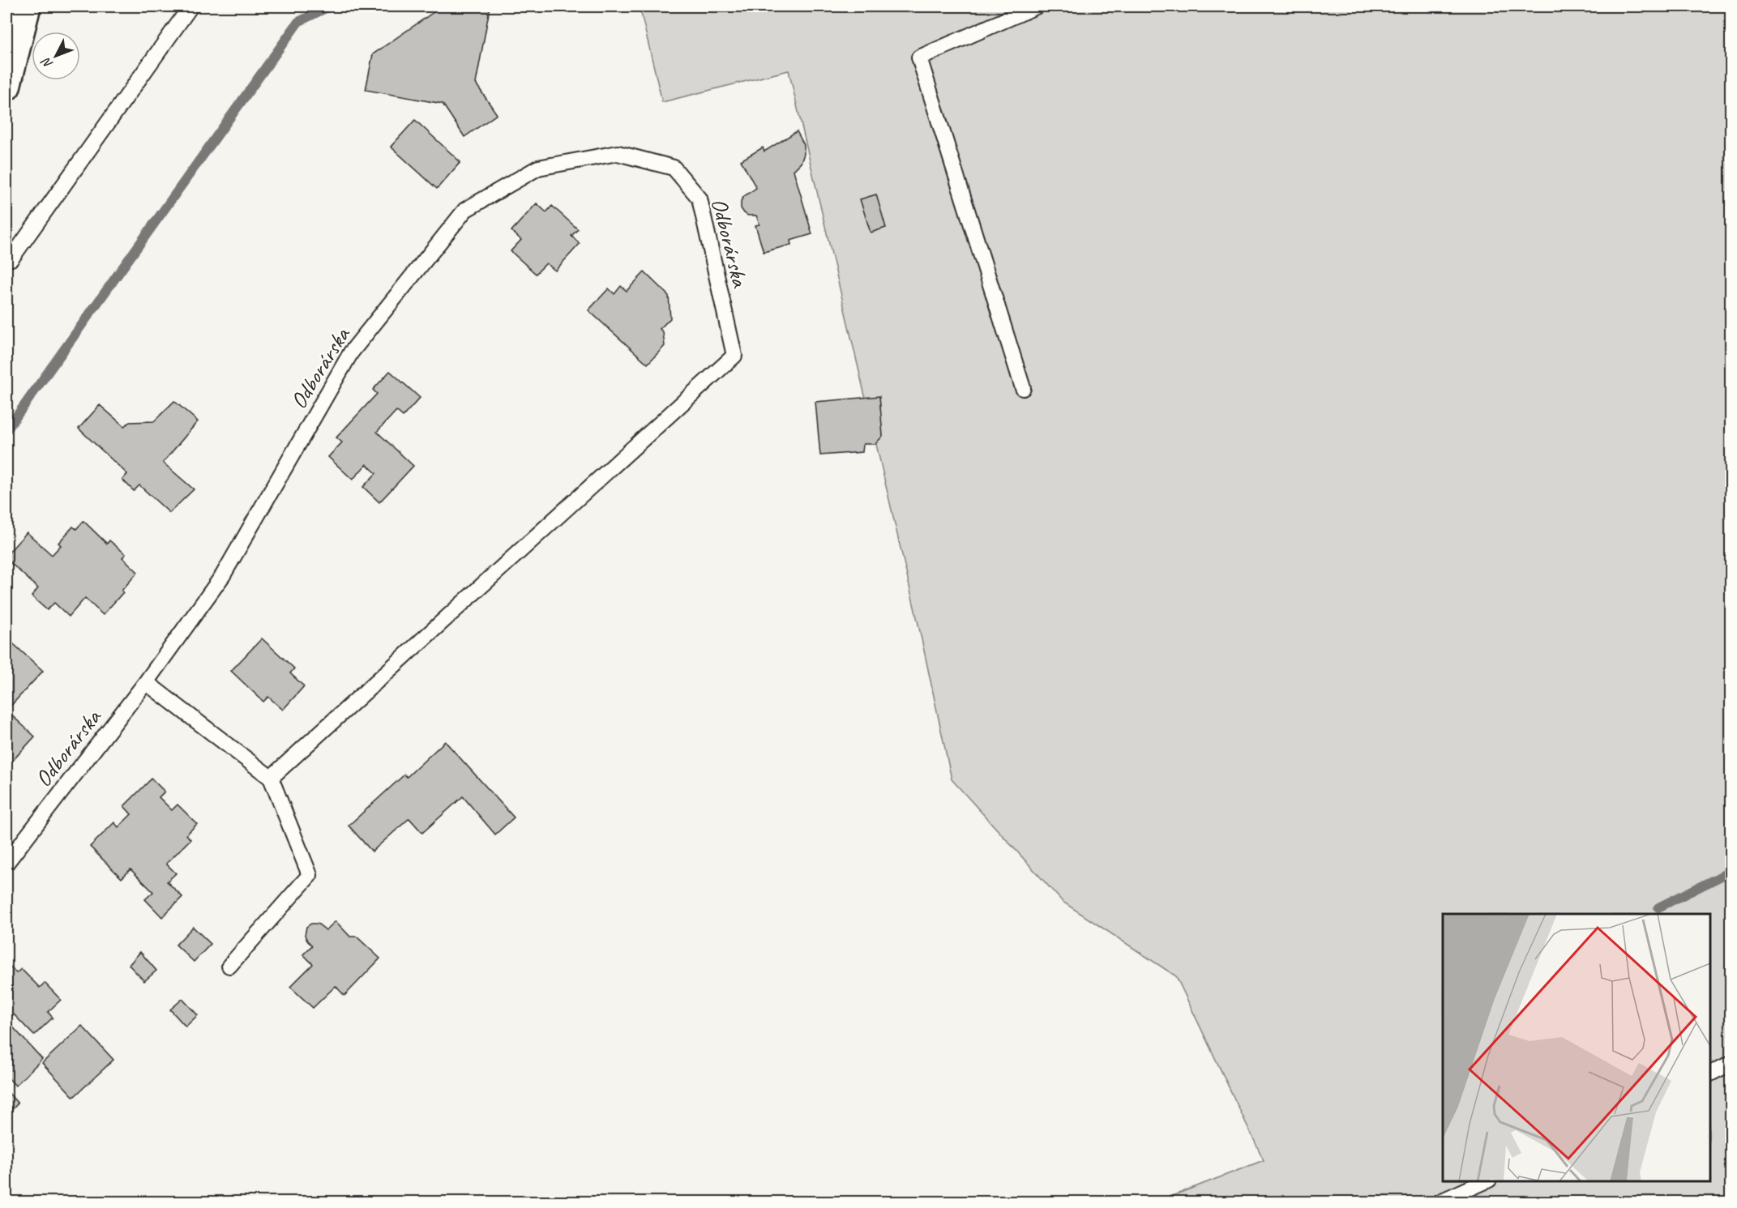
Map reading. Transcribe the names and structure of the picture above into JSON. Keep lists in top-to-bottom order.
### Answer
{
  "streets": {
    "lane": ["Odborárska"]
  },
  "north": "bottom left"
}
